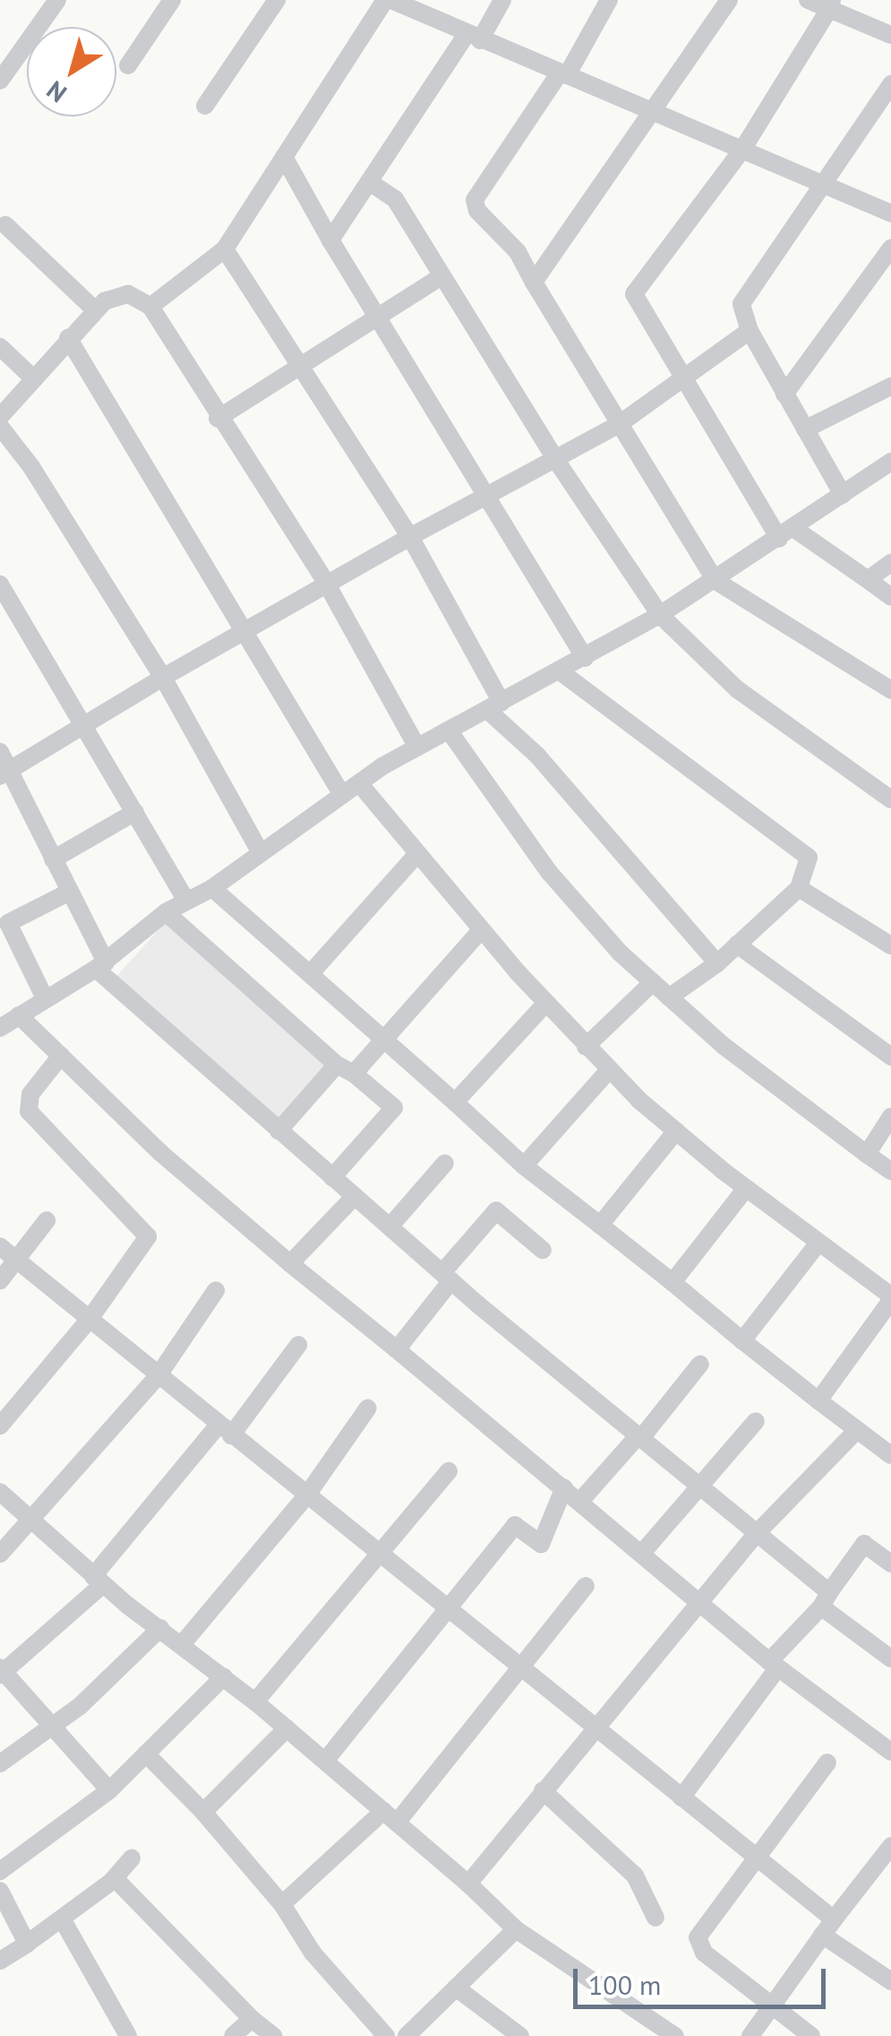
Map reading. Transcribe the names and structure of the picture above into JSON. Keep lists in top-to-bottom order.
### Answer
{
  "scale_bar": "100 m",
  "north": "bottom left"
}
